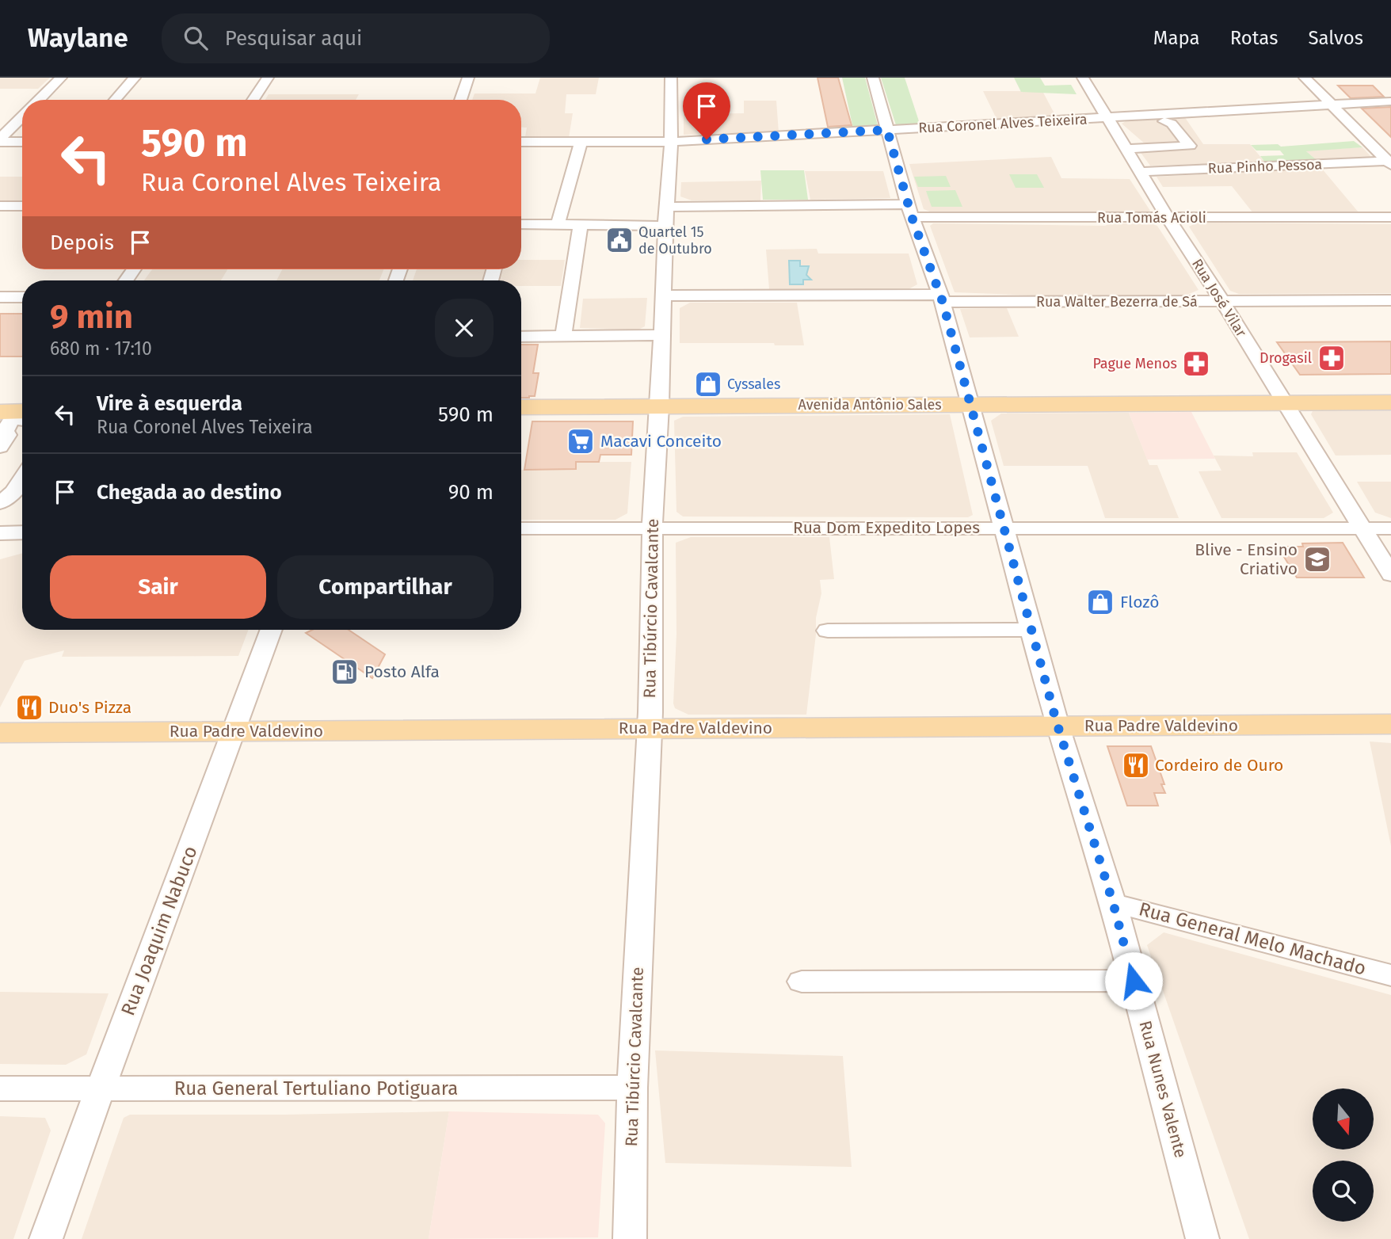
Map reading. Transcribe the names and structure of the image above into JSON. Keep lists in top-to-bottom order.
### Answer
{
  "streets": {
    "main road": ["Avenida Antônio Sales", "Rua Padre Valdevino"],
    "street": [
      "Rua Coronel Alves Teixeira",
      "Rua Pinho Pessoa",
      "Rua Tomás Acioli",
      "Rua José Vilar",
      "Rua Walter Bezerra de Sá",
      "Rua Dom Expedito Lopes",
      "Rua Tibúrcio Cavalcante",
      "Rua Joaquim Nabuco",
      "Rua General Melo Machado",
      "Rua General Tertuliano Potiguara",
      "Rua Nunes Valente"
    ]
  },
  "crossings": [
    ["Rua Coronel Alves Teixeira", "Rua José Vilar"],
    ["Rua Coronel Alves Teixeira", "Rua Tibúrcio Cavalcante"],
    ["Rua Coronel Alves Teixeira", "Rua Nunes Valente"],
    ["Rua Pinho Pessoa", "Rua José Vilar"],
    ["Rua Tomás Acioli", "Rua José Vilar"],
    ["Rua Tomás Acioli", "Rua Tibúrcio Cavalcante"],
    ["Rua Tomás Acioli", "Rua Nunes Valente"],
    ["Rua José Vilar", "Rua Walter Bezerra de Sá"],
    ["Rua José Vilar", "Avenida Antônio Sales"],
    ["Rua José Vilar", "Rua Dom Expedito Lopes"],
    ["Rua Walter Bezerra de Sá", "Rua Tibúrcio Cavalcante"],
    ["Rua Walter Bezerra de Sá", "Rua Nunes Valente"],
    ["Avenida Antônio Sales", "Rua Tibúrcio Cavalcante"],
    ["Avenida Antônio Sales", "Rua Nunes Valente"],
    ["Rua Dom Expedito Lopes", "Rua Tibúrcio Cavalcante"],
    ["Rua Dom Expedito Lopes", "Rua Nunes Valente"],
    ["Rua Tibúrcio Cavalcante", "Rua Padre Valdevino"],
    ["Rua Tibúrcio Cavalcante", "Rua General Tertuliano Potiguara"],
    ["Rua Padre Valdevino", "Rua Joaquim Nabuco"],
    ["Rua Padre Valdevino", "Rua Nunes Valente"],
    ["Rua Joaquim Nabuco", "Rua General Tertuliano Potiguara"],
    ["Rua General Melo Machado", "Rua Nunes Valente"]
  ],
  "places": {
    "public building": ["Quartel 15 de Outubro"],
    "pharmacy": ["Drogasil", "Pague Menos"],
    "shop": ["Cyssales", "Flozô"],
    "supermarket": ["Macavi Conceito"],
    "school or university": ["Blive - Ensino Criativo"],
    "fuel station": ["Posto Alfa"],
    "restaurant": ["Duo's Pizza", "Cordeiro de Ouro"]
  },
  "north": "bottom",
  "page": {
    "header": "Waylane",
    "search": "Pesquisar aqui",
    "nav": ["Mapa", "Rotas", "Salvos"],
    "turn": ["590 m", "Rua Coronel Alves Teixeira"],
    "then": "Depois",
    "heading": ["9 min", "680 m · 17:10"],
    "list": [
      {
        "name": "Vire à esquerda",
        "note": "Rua Coronel Alves Teixeira",
        "value": "590 m"
      },
      {
        "name": "Chegada ao destino",
        "value": "90 m"
      }
    ],
    "buttons": ["Sair", "Compartilhar"]
  }
}
